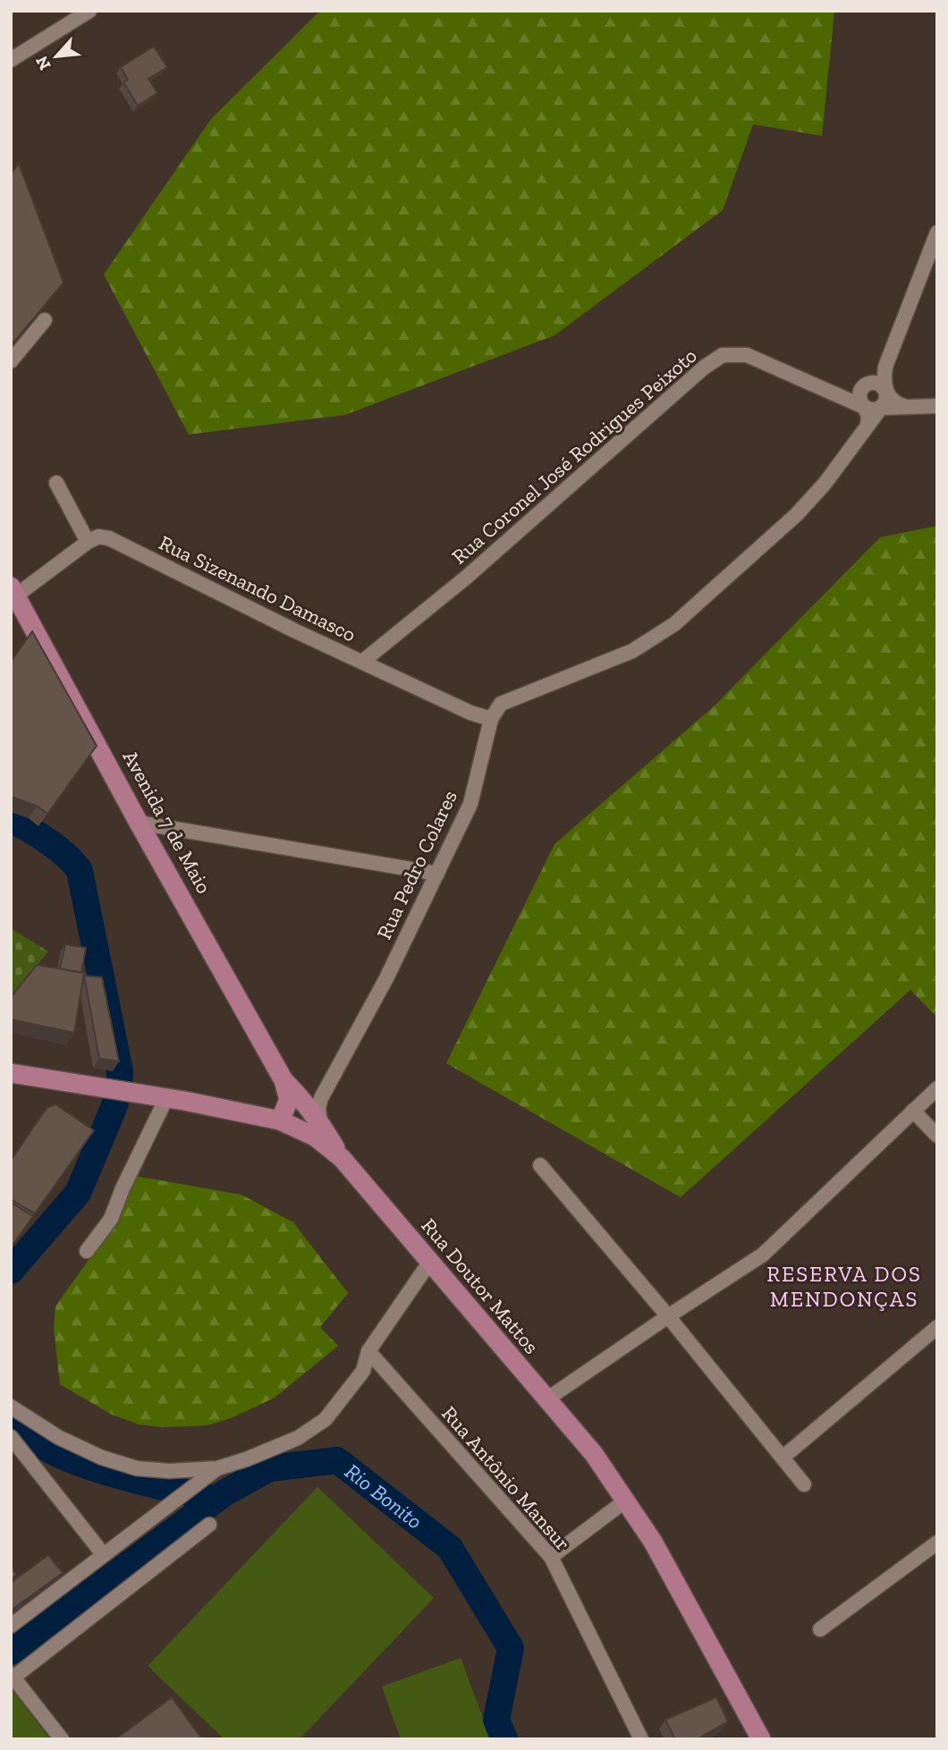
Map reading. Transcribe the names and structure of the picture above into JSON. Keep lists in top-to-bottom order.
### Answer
{
  "streets": {
    "main road": ["Avenida 7 de Maio", "Rua Doutor Mattos"],
    "street": [
      "Rua Coronel José Rodrigues Peixoto",
      "Rua Sizenando Damasco",
      "Rua Pedro Colares",
      "Rua Antônio Mansur"
    ]
  },
  "crossings": [
    ["Rua Coronel José Rodrigues Peixoto", "Rua Sizenando Damasco"],
    ["Rua Sizenando Damasco", "Rua Pedro Colares"],
    ["Avenida 7 de Maio", "Rua Pedro Colares"],
    ["Avenida 7 de Maio", "Rua Doutor Mattos"]
  ],
  "districts": ["RESERVA DOS MENDONÇAS"],
  "water": ["Rio Bonito"],
  "north": "bottom left"
}
